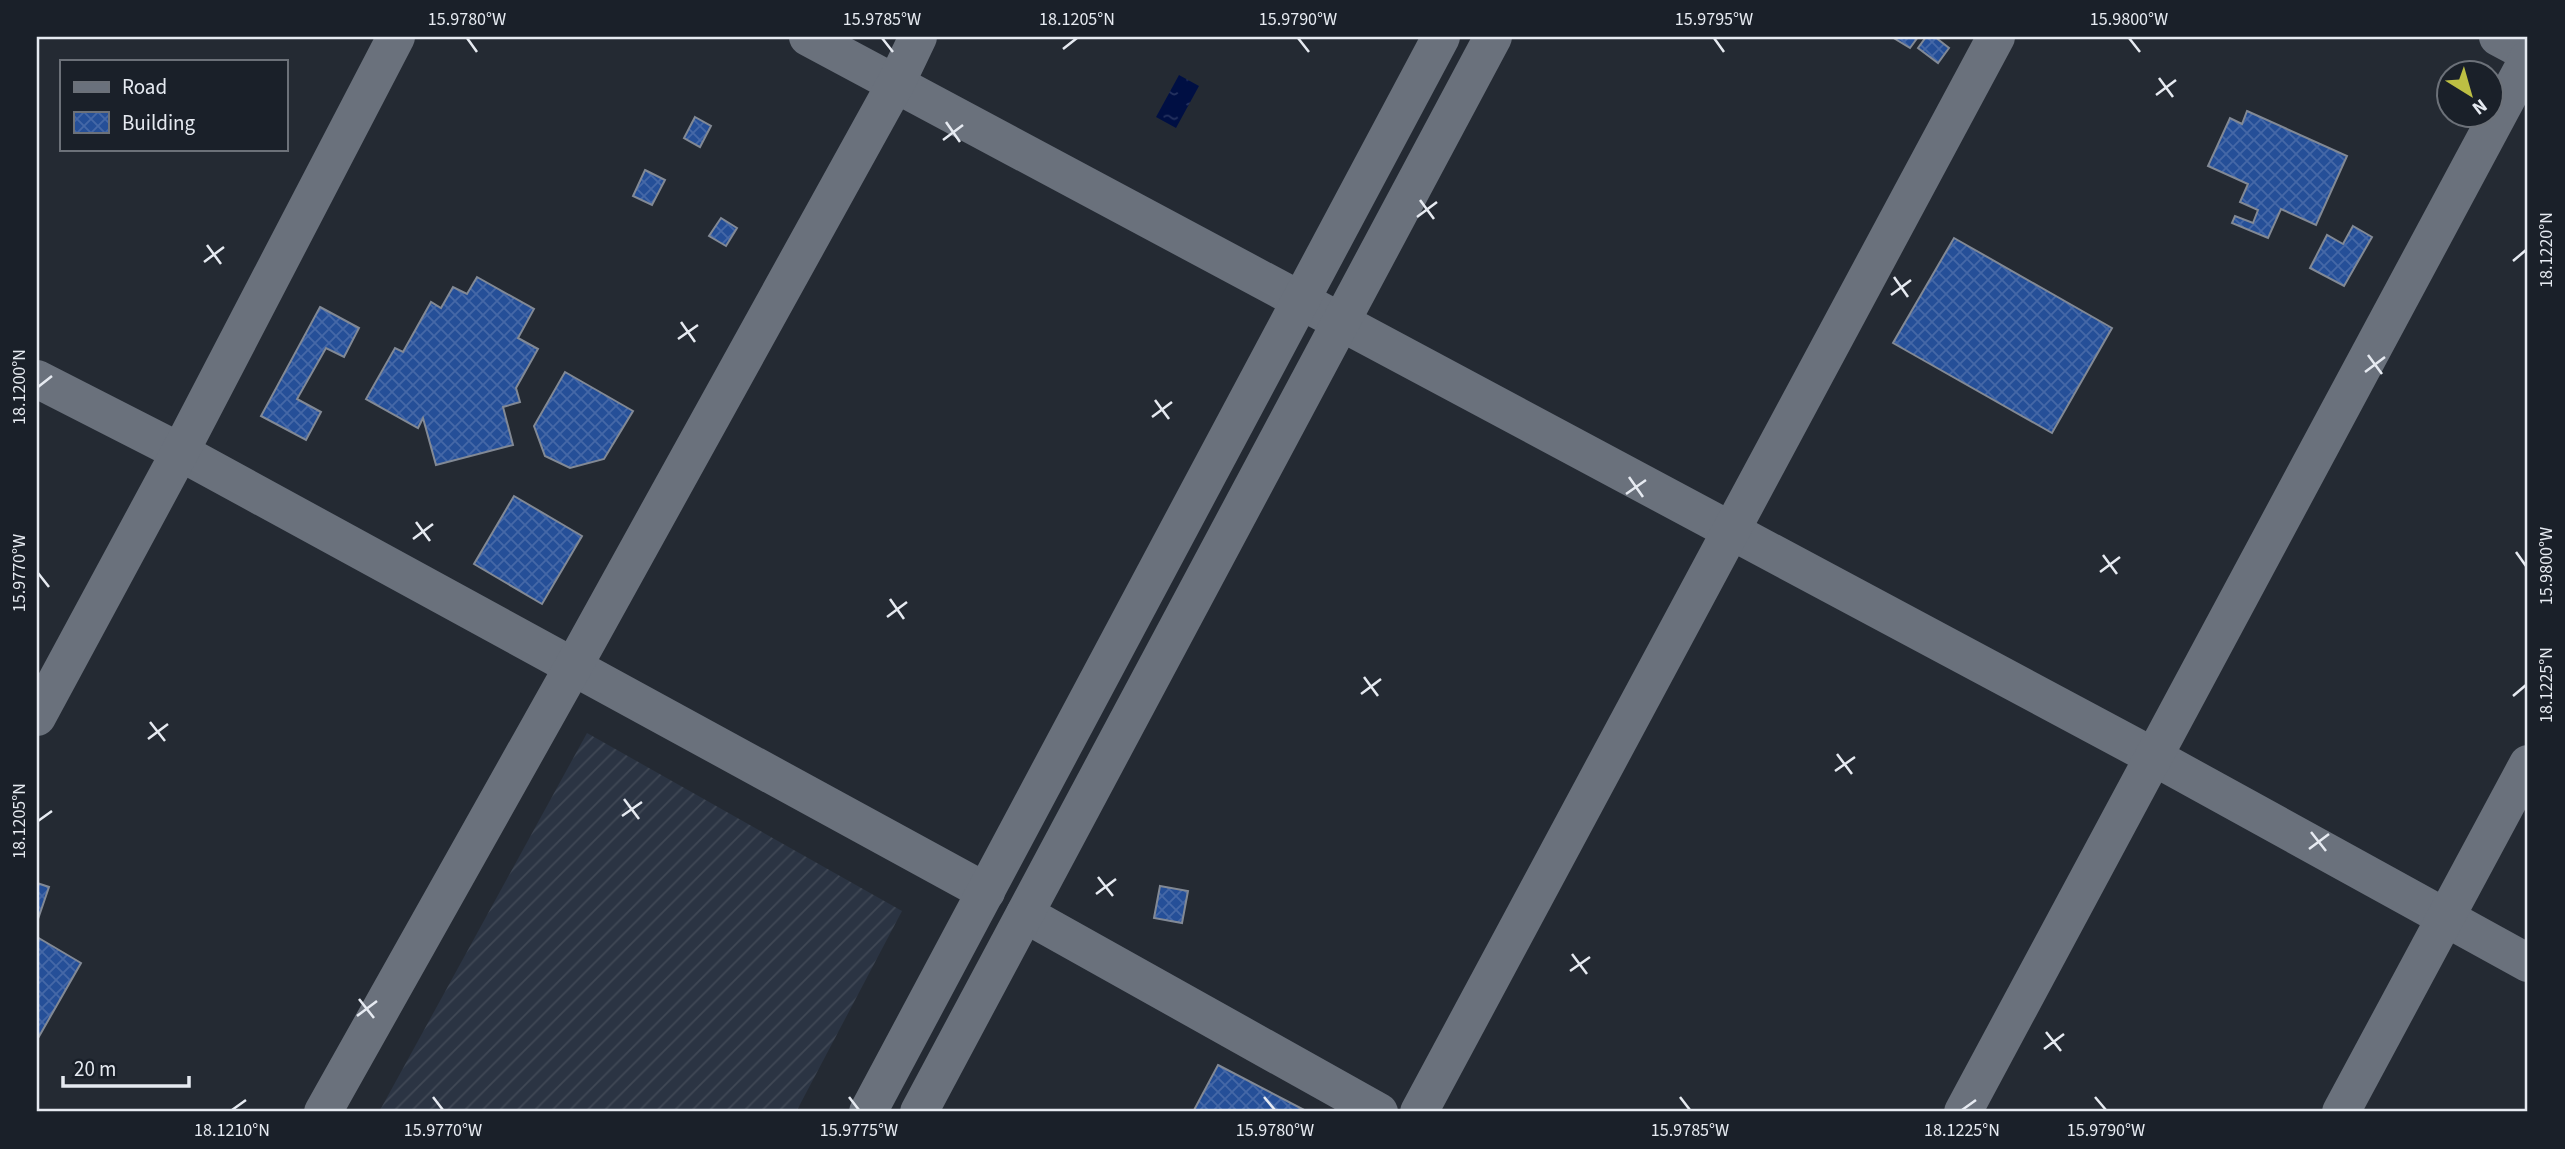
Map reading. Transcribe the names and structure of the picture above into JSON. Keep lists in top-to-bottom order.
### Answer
{
  "legend": ["Road", "Building"],
  "scale_bar": "20 m",
  "north": "bottom right",
  "coordinates": [
    "15.9780°W",
    "15.9785°W",
    "18.1205°N",
    "15.9790°W",
    "15.9795°W",
    "15.9800°W",
    "18.1220°N",
    "18.1200°N",
    "15.9770°W",
    "18.1225°N",
    "18.1210°N",
    "15.9775°W"
  ]
}
